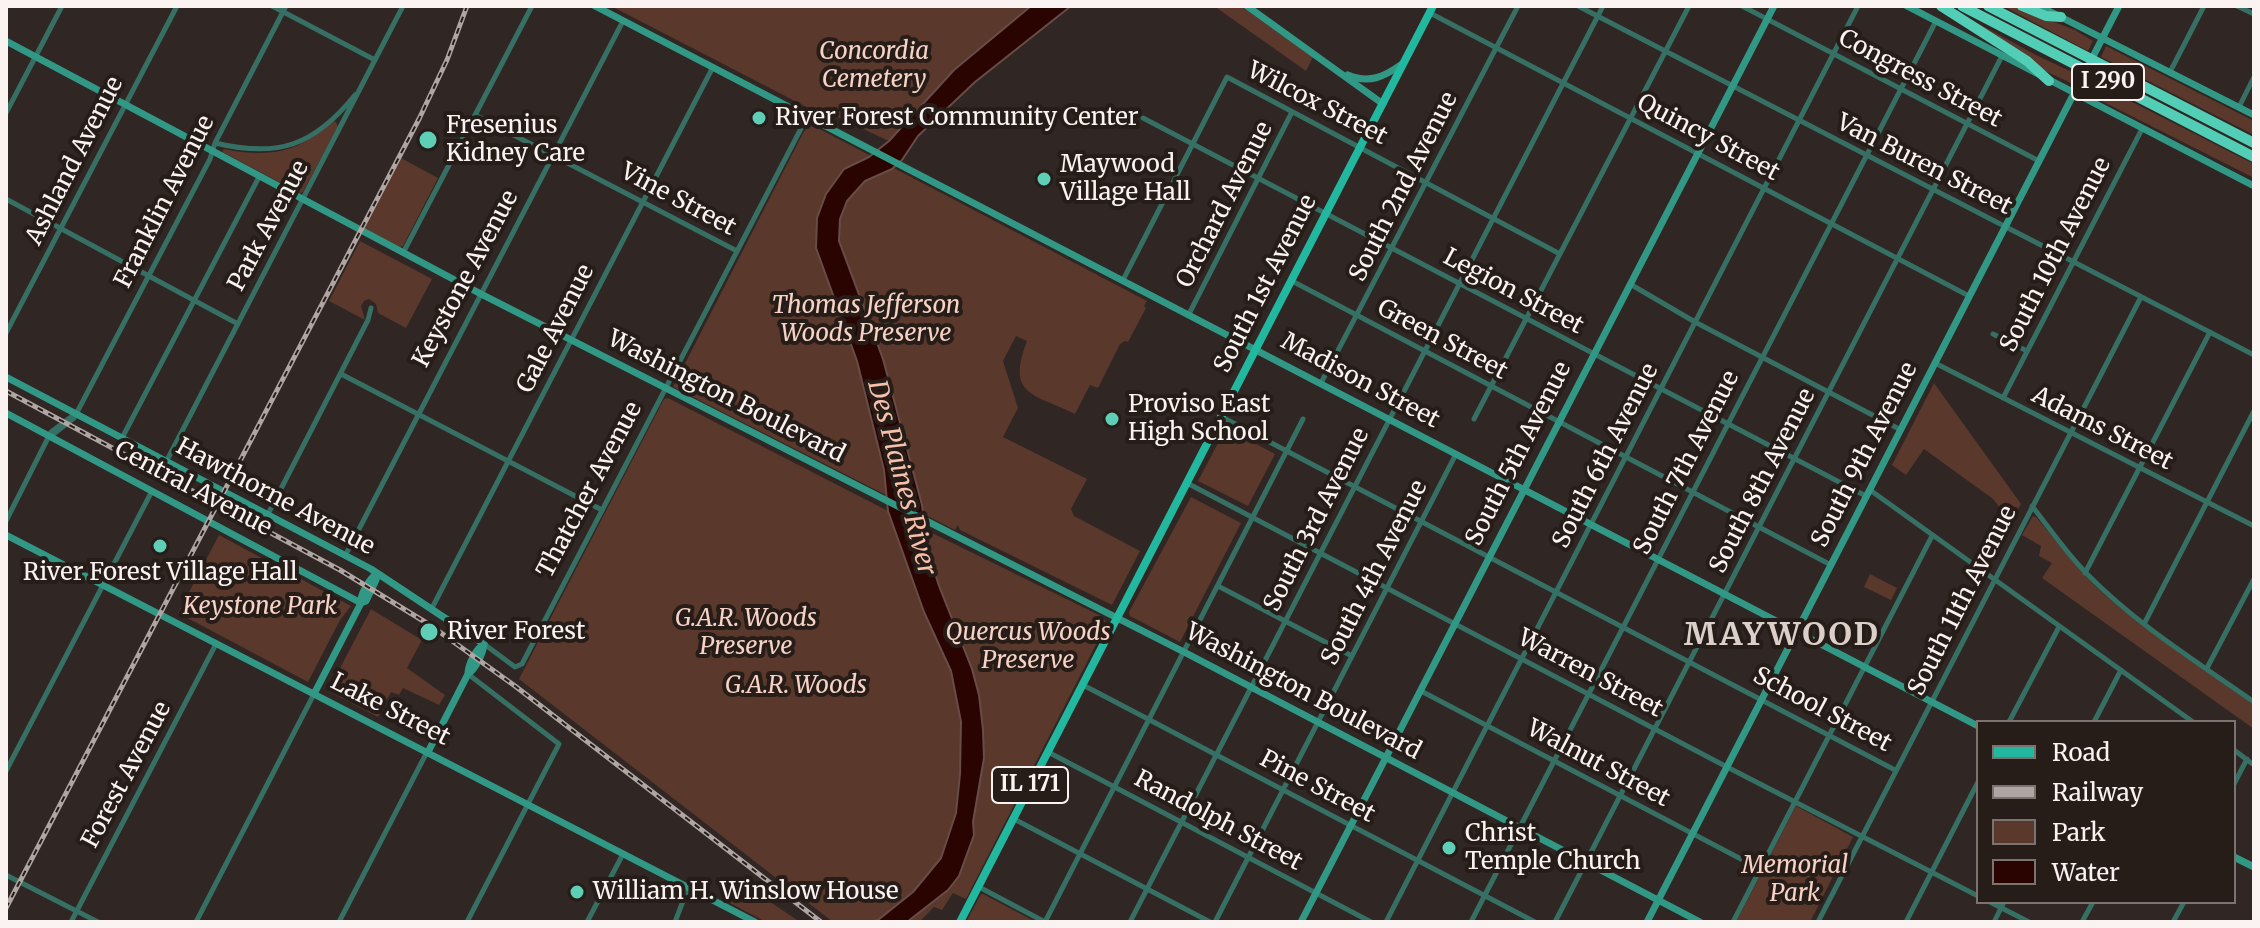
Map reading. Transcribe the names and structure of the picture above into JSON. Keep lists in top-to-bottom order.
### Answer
{
  "streets": {
    "highway": ["I 290"],
    "main road": ["South 1st Avenue", "IL 171"],
    "street": [
      "Congress Street",
      "Wilcox Street",
      "Quincy Street",
      "Ashland Avenue",
      "Van Buren Street",
      "South 2nd Avenue",
      "Vine Street",
      "Franklin Avenue",
      "Orchard Avenue",
      "Park Avenue",
      "South 10th Avenue",
      "Keystone Avenue",
      "Legion Street",
      "Gale Avenue",
      "Green Street",
      "Madison Street",
      "Washington Boulevard",
      "Adams Street",
      "South 5th Avenue",
      "South 9th Avenue",
      "South 6th Avenue",
      "South 7th Avenue",
      "South 8th Avenue",
      "Central Avenue",
      "Thatcher Avenue",
      "Hawthorne Avenue",
      "South 3rd Avenue",
      "South 4th Avenue",
      "South 11th Avenue",
      "Warren Street",
      "Lake Street",
      "School Street",
      "Walnut Street",
      "Forest Avenue",
      "Pine Street",
      "Randolph Street"
    ]
  },
  "crossings": [
    ["Congress Street", "South 5th Avenue"],
    ["Congress Street", "South 9th Avenue"],
    ["Congress Street", "South 6th Avenue"],
    ["Congress Street", "South 7th Avenue"],
    ["Congress Street", "South 8th Avenue"],
    ["Wilcox Street", "South 2nd Avenue"],
    ["Wilcox Street", "Orchard Avenue"],
    ["Wilcox Street", "South 1st Avenue"],
    ["Wilcox Street", "Legion Street"],
    ["Wilcox Street", "South 3rd Avenue"],
    ["Quincy Street", "South 2nd Avenue"],
    ["Quincy Street", "South 1st Avenue"],
    ["Quincy Street", "South 5th Avenue"],
    ["Quincy Street", "South 9th Avenue"],
    ["Quincy Street", "South 6th Avenue"],
    ["Quincy Street", "South 7th Avenue"],
    ["Quincy Street", "South 8th Avenue"],
    ["Quincy Street", "South 3rd Avenue"],
    ["Ashland Avenue", "Washington Boulevard"],
    ["Van Buren Street", "South 10th Avenue"],
    ["Van Buren Street", "South 5th Avenue"],
    ["Van Buren Street", "South 9th Avenue"],
    ["Van Buren Street", "South 6th Avenue"],
    ["Van Buren Street", "South 7th Avenue"],
    ["Van Buren Street", "South 8th Avenue"],
    ["Van Buren Street", "South 3rd Avenue"],
    ["Van Buren Street", "South 11th Avenue"],
    ["South 2nd Avenue", "Legion Street"],
    ["South 2nd Avenue", "Green Street"],
    ["South 2nd Avenue", "Madison Street"],
    ["Vine Street", "Keystone Avenue"],
    ["Vine Street", "Gale Avenue"],
    ["Vine Street", "Thatcher Avenue"],
    ["Franklin Avenue", "Washington Boulevard"],
    ["Franklin Avenue", "Central Avenue"],
    ["Franklin Avenue", "Hawthorne Avenue"],
    ["Orchard Avenue", "Legion Street"],
    ["Orchard Avenue", "Madison Street"],
    ["Park Avenue", "Washington Boulevard"],
    ["Park Avenue", "Hawthorne Avenue"],
    ["South 10th Avenue", "Adams Street"],
    ["Keystone Avenue", "Madison Street"],
    ["Keystone Avenue", "Washington Boulevard"],
    ["Keystone Avenue", "Hawthorne Avenue"],
    ["South 1st Avenue", "Legion Street"],
    ["South 1st Avenue", "Green Street"],
    ["South 1st Avenue", "Madison Street"],
    ["South 1st Avenue", "Washington Boulevard"],
    ["South 1st Avenue", "Warren Street"],
    ["South 1st Avenue", "School Street"],
    ["South 1st Avenue", "Pine Street"],
    ["South 1st Avenue", "Randolph Street"],
    ["Legion Street", "South 5th Avenue"],
    ["Legion Street", "South 9th Avenue"],
    ["Legion Street", "South 6th Avenue"],
    ["Legion Street", "South 7th Avenue"],
    ["Legion Street", "South 8th Avenue"],
    ["Legion Street", "South 3rd Avenue"],
    ["Legion Street", "South 11th Avenue"],
    ["Gale Avenue", "Madison Street"],
    ["Gale Avenue", "Washington Boulevard"],
    ["Gale Avenue", "Hawthorne Avenue"],
    ["Green Street", "South 5th Avenue"],
    ["Green Street", "South 9th Avenue"],
    ["Green Street", "South 6th Avenue"],
    ["Green Street", "South 7th Avenue"],
    ["Green Street", "South 8th Avenue"],
    ["Green Street", "South 3rd Avenue"],
    ["Madison Street", "South 5th Avenue"],
    ["Madison Street", "South 9th Avenue"],
    ["Madison Street", "South 6th Avenue"],
    ["Madison Street", "South 7th Avenue"],
    ["Madison Street", "South 8th Avenue"],
    ["Madison Street", "Thatcher Avenue"],
    ["Madison Street", "South 3rd Avenue"],
    ["Madison Street", "South 4th Avenue"],
    ["Madison Street", "South 11th Avenue"],
    ["Washington Boulevard", "South 5th Avenue"],
    ["Washington Boulevard", "South 9th Avenue"],
    ["Washington Boulevard", "South 6th Avenue"],
    ["Washington Boulevard", "South 7th Avenue"],
    ["Washington Boulevard", "South 8th Avenue"],
    ["Washington Boulevard", "Thatcher Avenue"],
    ["Washington Boulevard", "South 3rd Avenue"],
    ["Washington Boulevard", "South 4th Avenue"],
    ["Adams Street", "South 9th Avenue"],
    ["Adams Street", "South 11th Avenue"],
    ["South 5th Avenue", "Warren Street"],
    ["South 5th Avenue", "School Street"],
    ["South 5th Avenue", "Walnut Street"],
    ["South 5th Avenue", "Pine Street"],
    ["South 5th Avenue", "Randolph Street"],
    ["South 9th Avenue", "Warren Street"],
    ["South 9th Avenue", "School Street"],
    ["South 9th Avenue", "Walnut Street"],
    ["South 6th Avenue", "Warren Street"],
    ["South 6th Avenue", "School Street"],
    ["South 6th Avenue", "Walnut Street"],
    ["South 6th Avenue", "Pine Street"],
    ["South 7th Avenue", "Warren Street"],
    ["South 7th Avenue", "School Street"],
    ["South 7th Avenue", "Walnut Street"],
    ["South 7th Avenue", "Pine Street"],
    ["South 8th Avenue", "Warren Street"],
    ["South 8th Avenue", "School Street"],
    ["South 8th Avenue", "Walnut Street"],
    ["Thatcher Avenue", "Hawthorne Avenue"],
    ["South 3rd Avenue", "Warren Street"],
    ["South 3rd Avenue", "School Street"],
    ["South 3rd Avenue", "Pine Street"],
    ["South 3rd Avenue", "Randolph Street"],
    ["South 4th Avenue", "Warren Street"],
    ["South 4th Avenue", "School Street"],
    ["South 4th Avenue", "Pine Street"],
    ["South 4th Avenue", "Randolph Street"],
    ["South 11th Avenue", "Warren Street"],
    ["South 11th Avenue", "School Street"],
    ["Lake Street", "Forest Avenue"]
  ],
  "districts": ["MAYWOOD"],
  "water": ["Des Plaines River"],
  "parks": [
    "Concordia Cemetery",
    "Thomas Jefferson Woods Preserve",
    "Keystone Park",
    "G.A.R. Woods Preserve",
    "Quercus Woods Preserve",
    "G.A.R. Woods",
    "Memorial Park"
  ],
  "places": [
    "River Forest Community Center",
    "Fresenius Kidney Care",
    "Maywood Village Hall",
    "Proviso East High School",
    "River Forest Village Hall",
    "River Forest",
    "Christ Temple Church",
    "William H. Winslow House"
  ],
  "legend": [
    "Road",
    "Railway",
    "Park",
    "Water"
  ]
}
